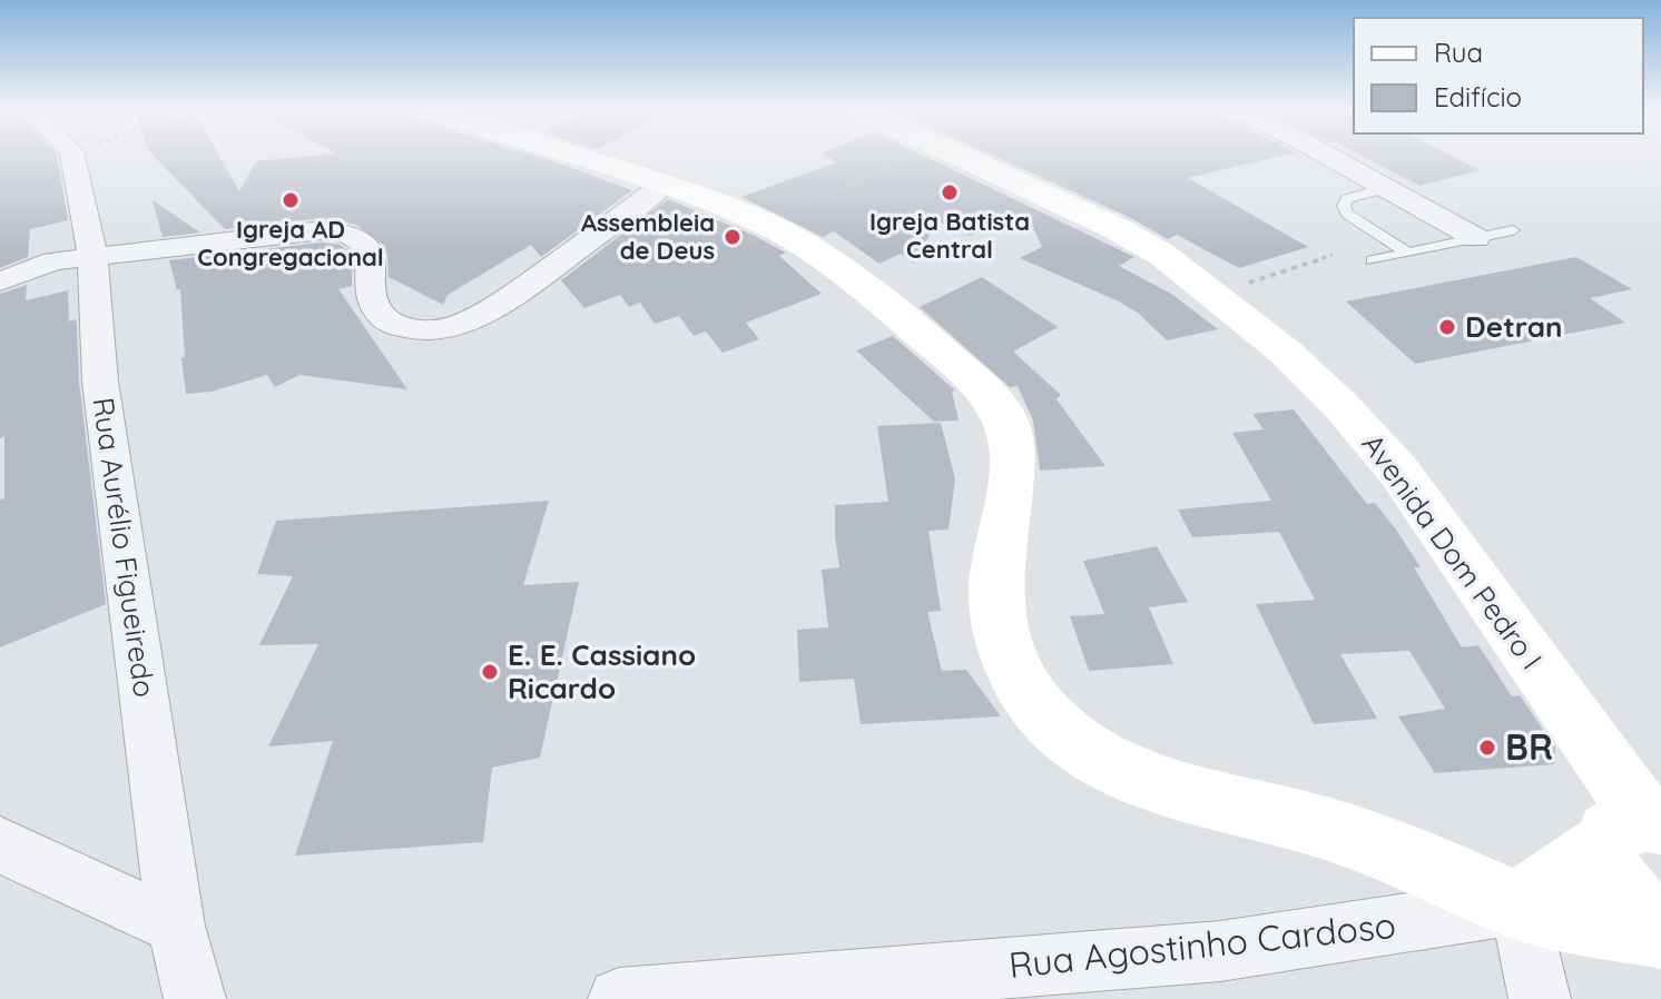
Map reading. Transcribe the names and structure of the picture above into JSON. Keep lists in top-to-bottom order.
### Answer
{
  "streets": {
    "main road": ["Avenida Dom Pedro I"],
    "street": ["Rua Aurélio Figueiredo", "Rua Agostinho Cardoso"]
  },
  "places": [
    "Igreja Batista Central",
    "Igreja AD Congregacional",
    "Assembleia de Deus",
    "Detran",
    "E. E. Cassiano Ricardo",
    "BR"
  ],
  "legend": ["Rua", "Edifício"]
}
